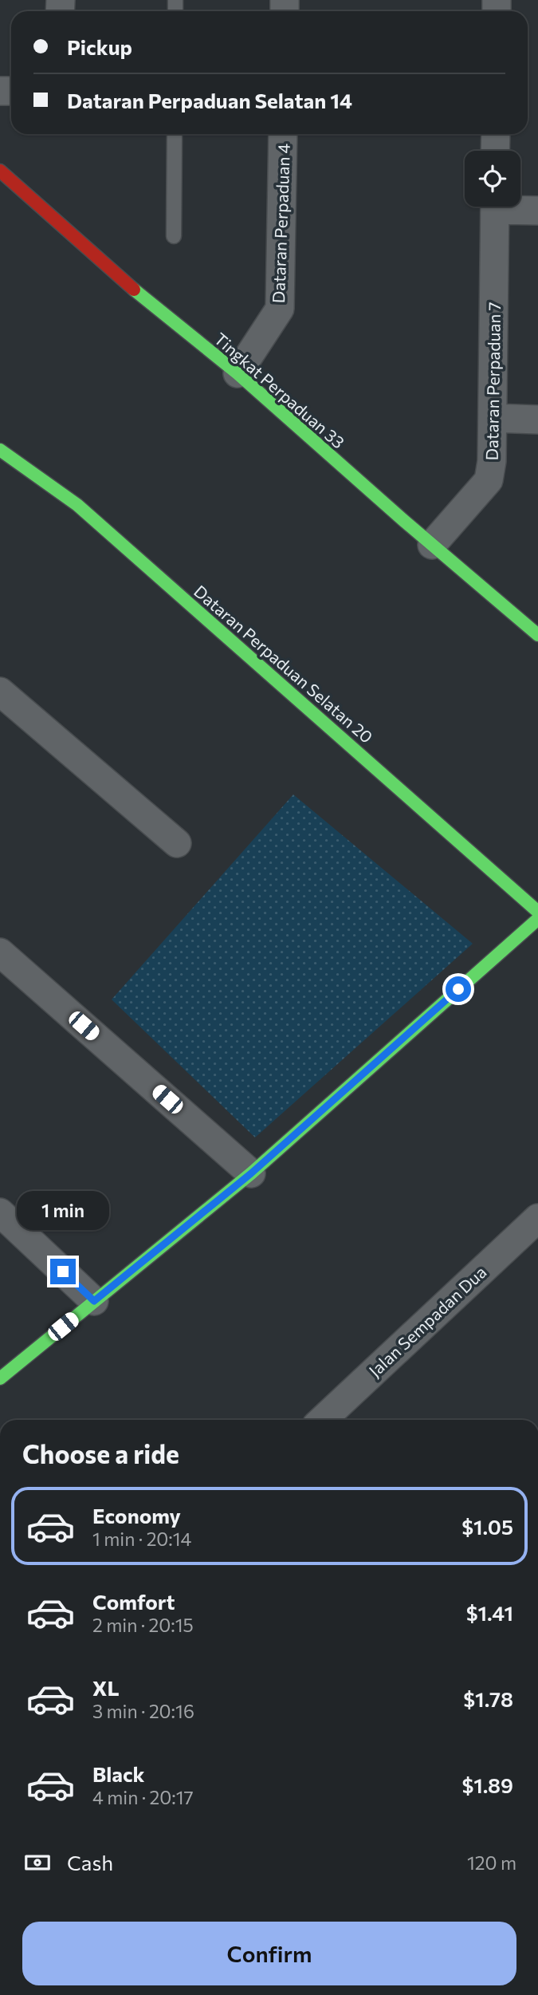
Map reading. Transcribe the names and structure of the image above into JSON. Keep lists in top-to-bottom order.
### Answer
{
  "streets": {
    "street": [
      "Dataran Perpaduan 4",
      "Dataran Perpaduan 7",
      "Tingkat Perpaduan 33",
      "Dataran Perpaduan Selatan 20",
      "Jalan Sempadan Dua"
    ]
  },
  "crossings": [
    ["Dataran Perpaduan 4", "Tingkat Perpaduan 33"],
    ["Dataran Perpaduan 7", "Tingkat Perpaduan 33"]
  ],
  "page": {
    "banner": ["Pickup", "Dataran Perpaduan Selatan 14"],
    "bubble": "1 min",
    "heading": "Choose a ride",
    "list": [
      {
        "name": "Economy",
        "note": "1 min · 20:14",
        "value": "$1.05"
      },
      {
        "name": "Comfort",
        "note": "2 min · 20:15",
        "value": "$1.41"
      },
      {
        "name": "XL",
        "note": "3 min · 20:16",
        "value": "$1.78"
      },
      {
        "name": "Black",
        "note": "4 min · 20:17",
        "value": "$1.89"
      }
    ],
    "pay": ["Cash", "120 m"],
    "buttons": "Confirm"
  }
}
